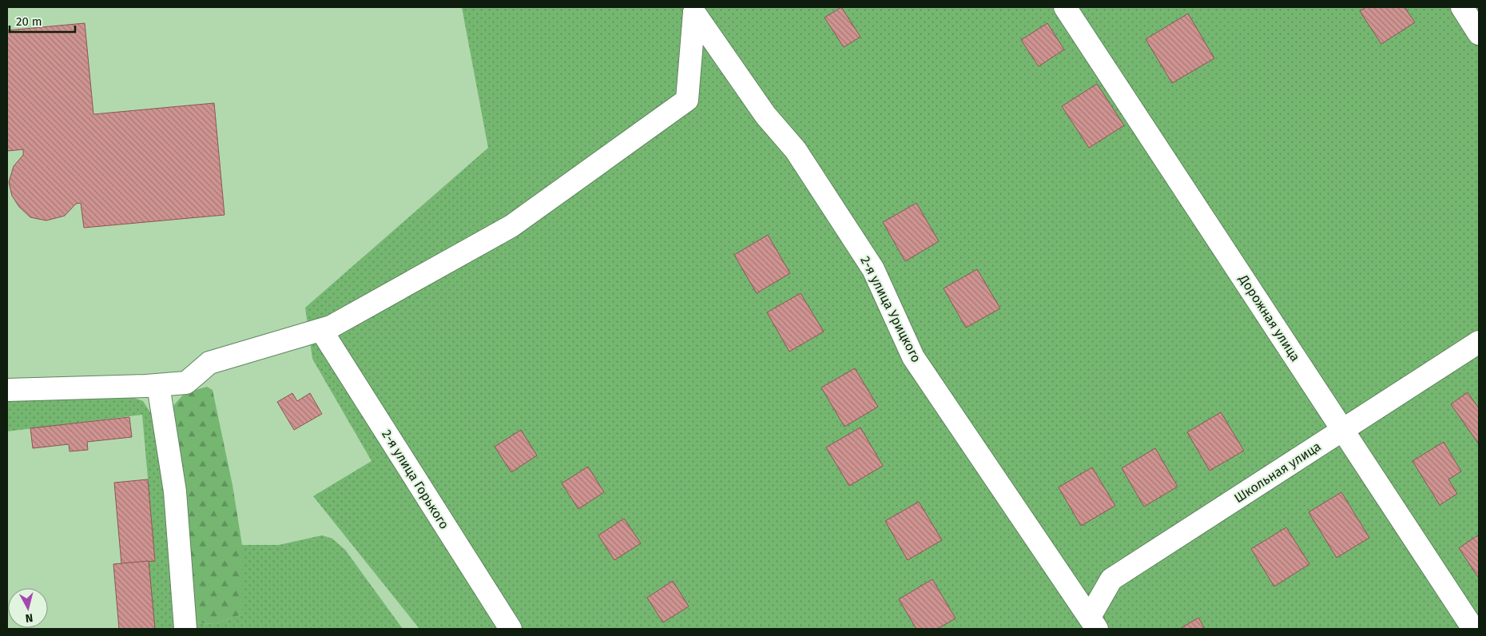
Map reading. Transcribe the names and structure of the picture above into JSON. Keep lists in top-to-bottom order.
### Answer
{
  "streets": {
    "street": [
      "2-я улица Урицкого",
      "Дорожная улица",
      "Школьная улица",
      "2-я улица Горького"
    ]
  },
  "crossings": [
    ["2-я улица Урицкого", "Школьная улица"],
    ["Дорожная улица", "Школьная улица"]
  ],
  "scale_bar": "20 m",
  "north": "bottom"
}
